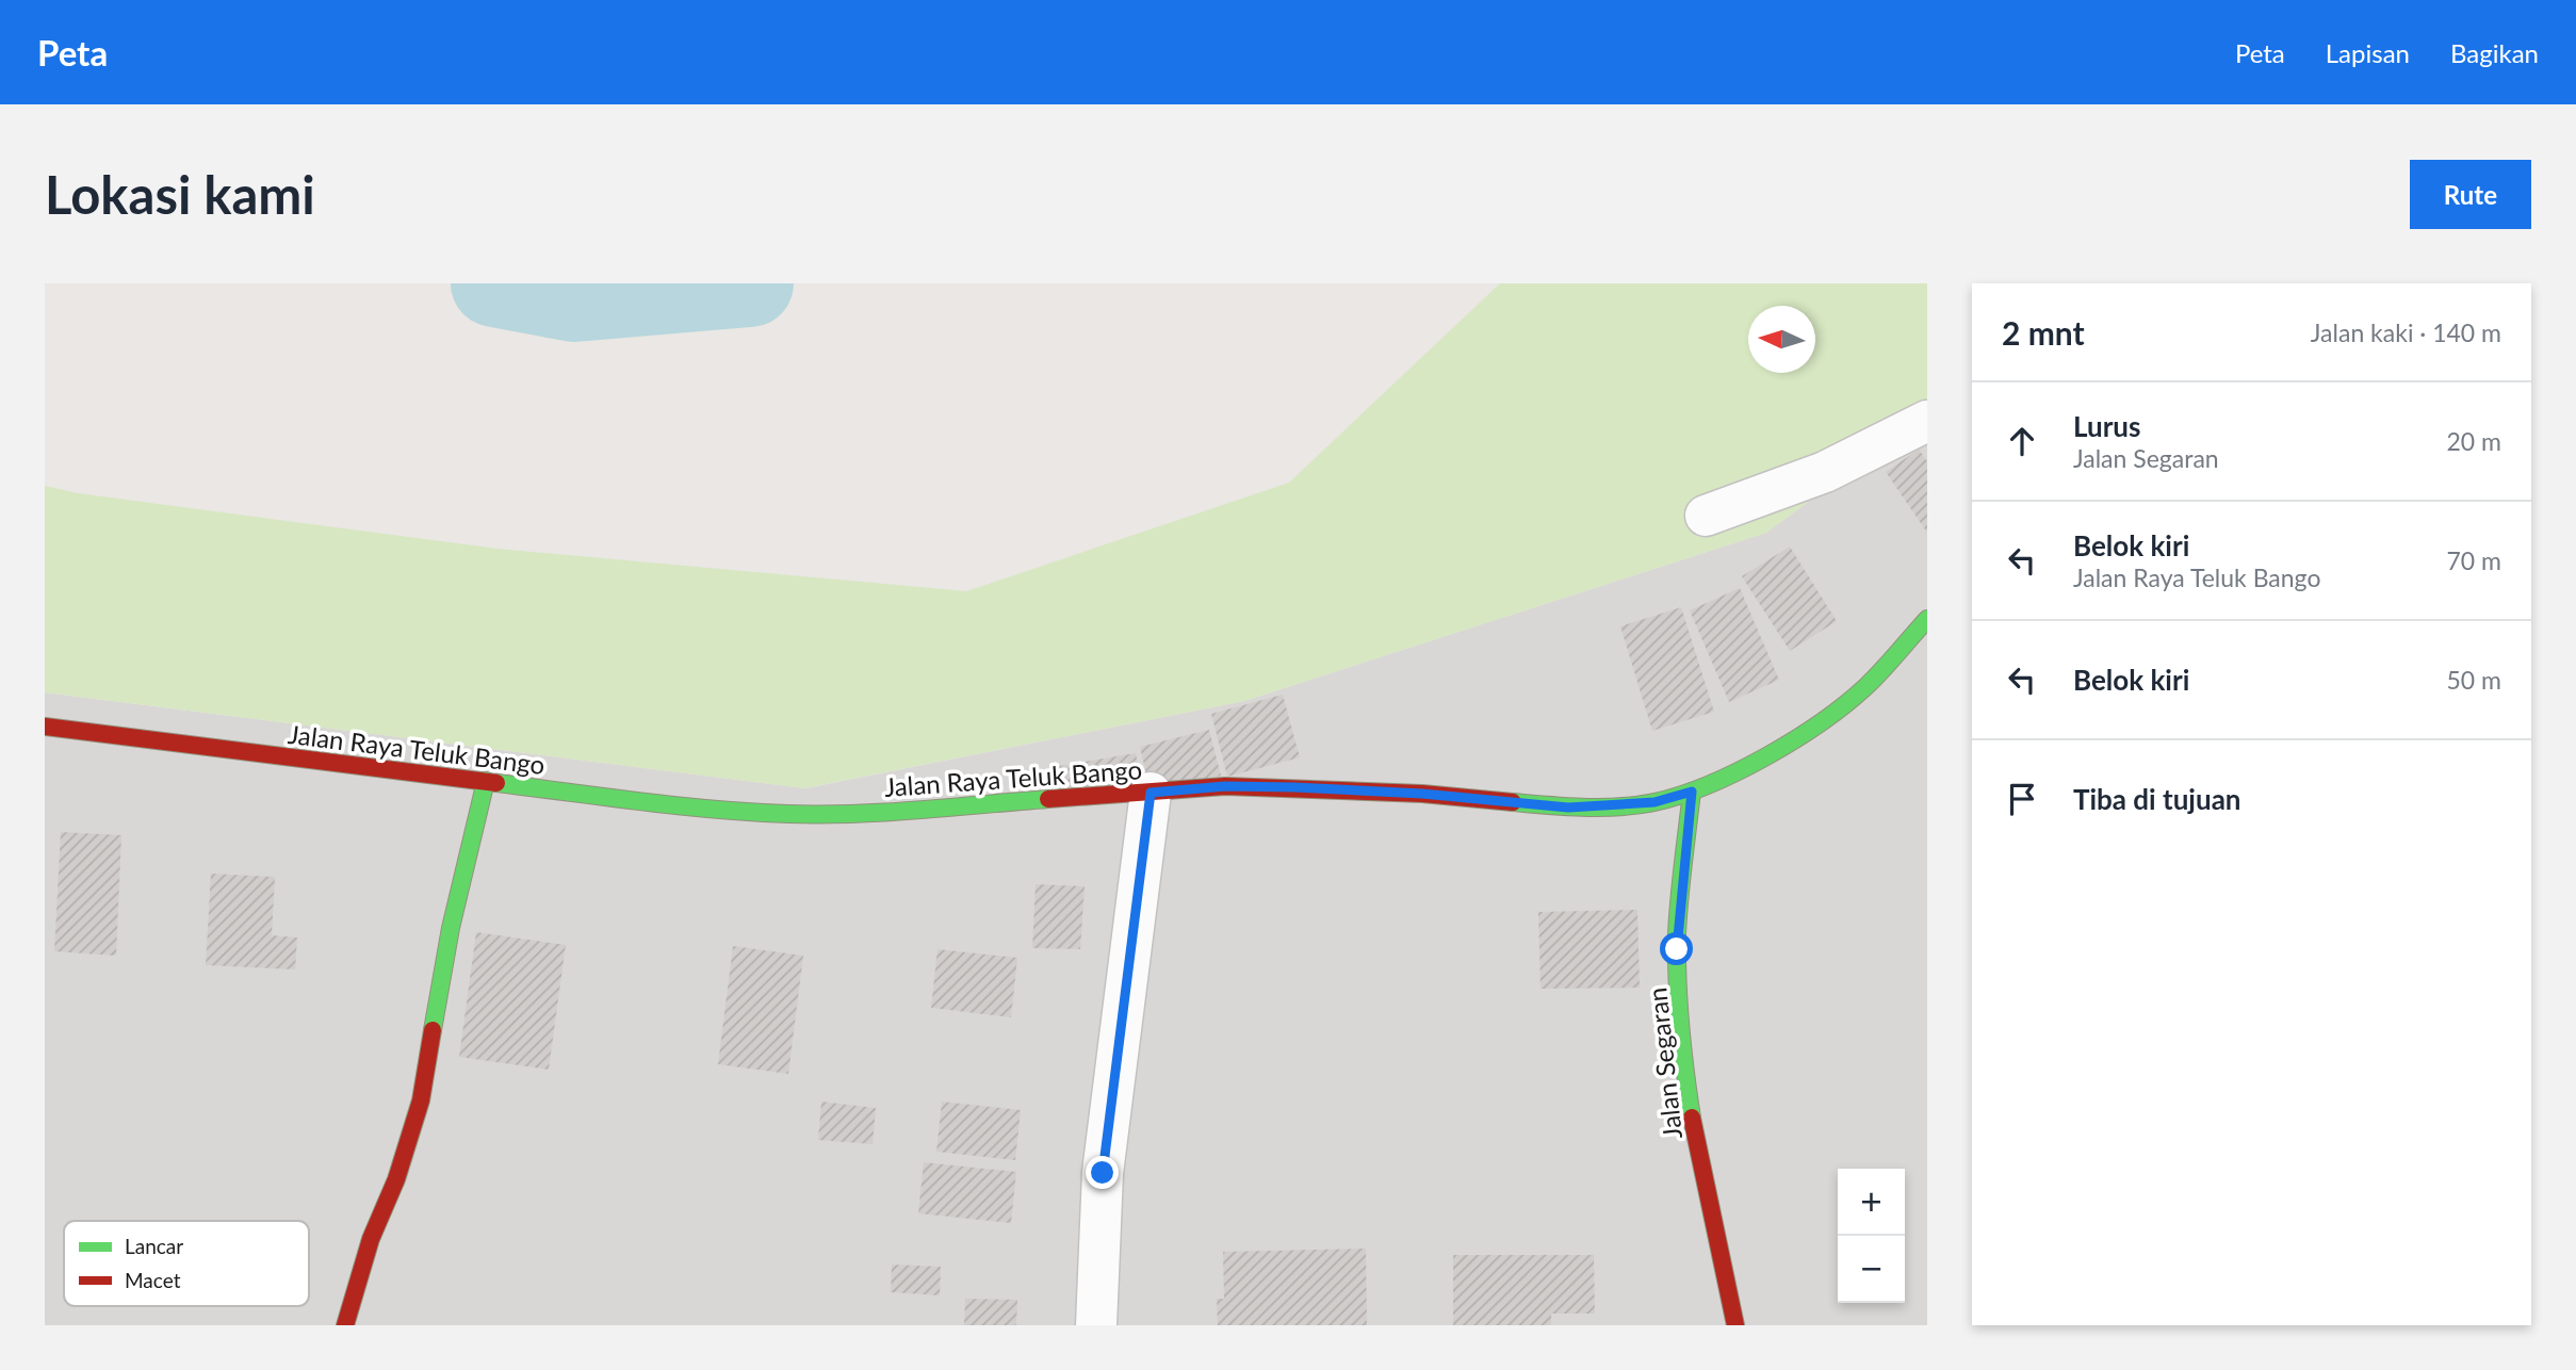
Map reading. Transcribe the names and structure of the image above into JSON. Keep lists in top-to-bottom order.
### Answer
{
  "streets": {
    "main road": ["Jalan Raya Teluk Bango", "Jalan Segaran"]
  },
  "crossings": [
    ["Jalan Raya Teluk Bango", "Jalan Segaran"]
  ],
  "legend": ["Lancar", "Macet"],
  "north": "left",
  "page": {
    "header": "Peta",
    "nav": ["Peta", "Lapisan", "Bagikan"],
    "buttons": "Rute",
    "title": "Lokasi kami",
    "heading": ["2 mnt", "Jalan kaki · 140 m"],
    "list": [
      ["Lurus", "Jalan Segaran", "20 m"],
      ["Belok kiri", "Jalan Raya Teluk Bango", "70 m"],
      ["Belok kiri", "50 m"],
      "Tiba di tujuan"
    ],
    "map_buttons": ["+", "−"]
  }
}
